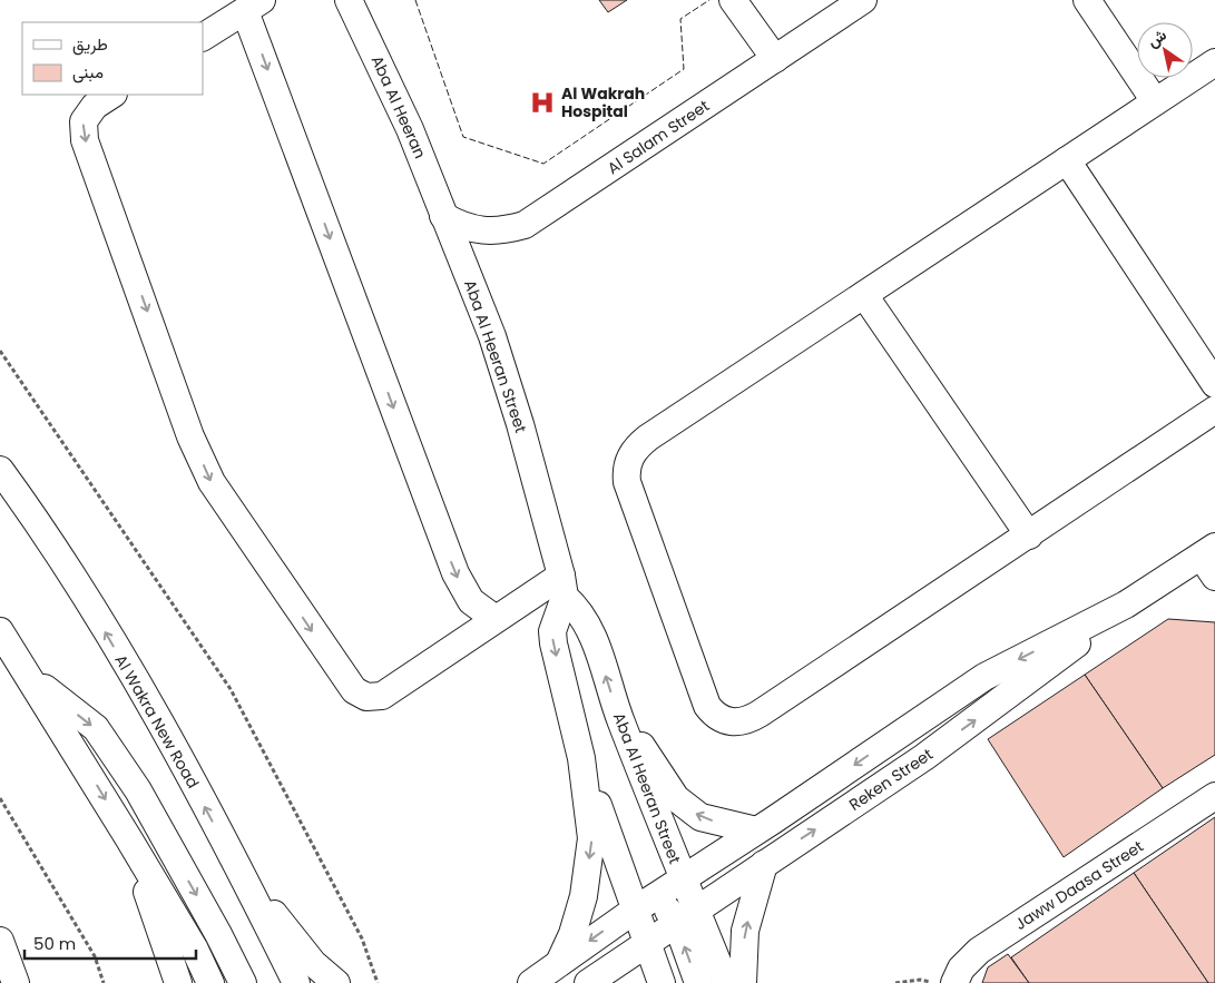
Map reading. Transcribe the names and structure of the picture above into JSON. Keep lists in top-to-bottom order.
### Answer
{
  "streets": {
    "street": [
      "Aba Al Heeran",
      "Al Salam Street",
      "Aba Al Heeran Street",
      "Al Wakra New Road",
      "Reken Street",
      "Jaww Daasa Street"
    ]
  },
  "crossings": [
    ["Aba Al Heeran", "Al Salam Street"],
    ["Aba Al Heeran", "Aba Al Heeran Street"],
    ["Al Salam Street", "Aba Al Heeran Street"],
    ["Aba Al Heeran Street", "Reken Street"]
  ],
  "places": {
    "hospital": ["Al Wakrah Hospital"]
  },
  "legend": ["طريق", "مبنى"],
  "scale_bar": "50 m",
  "north": "top left"
}
